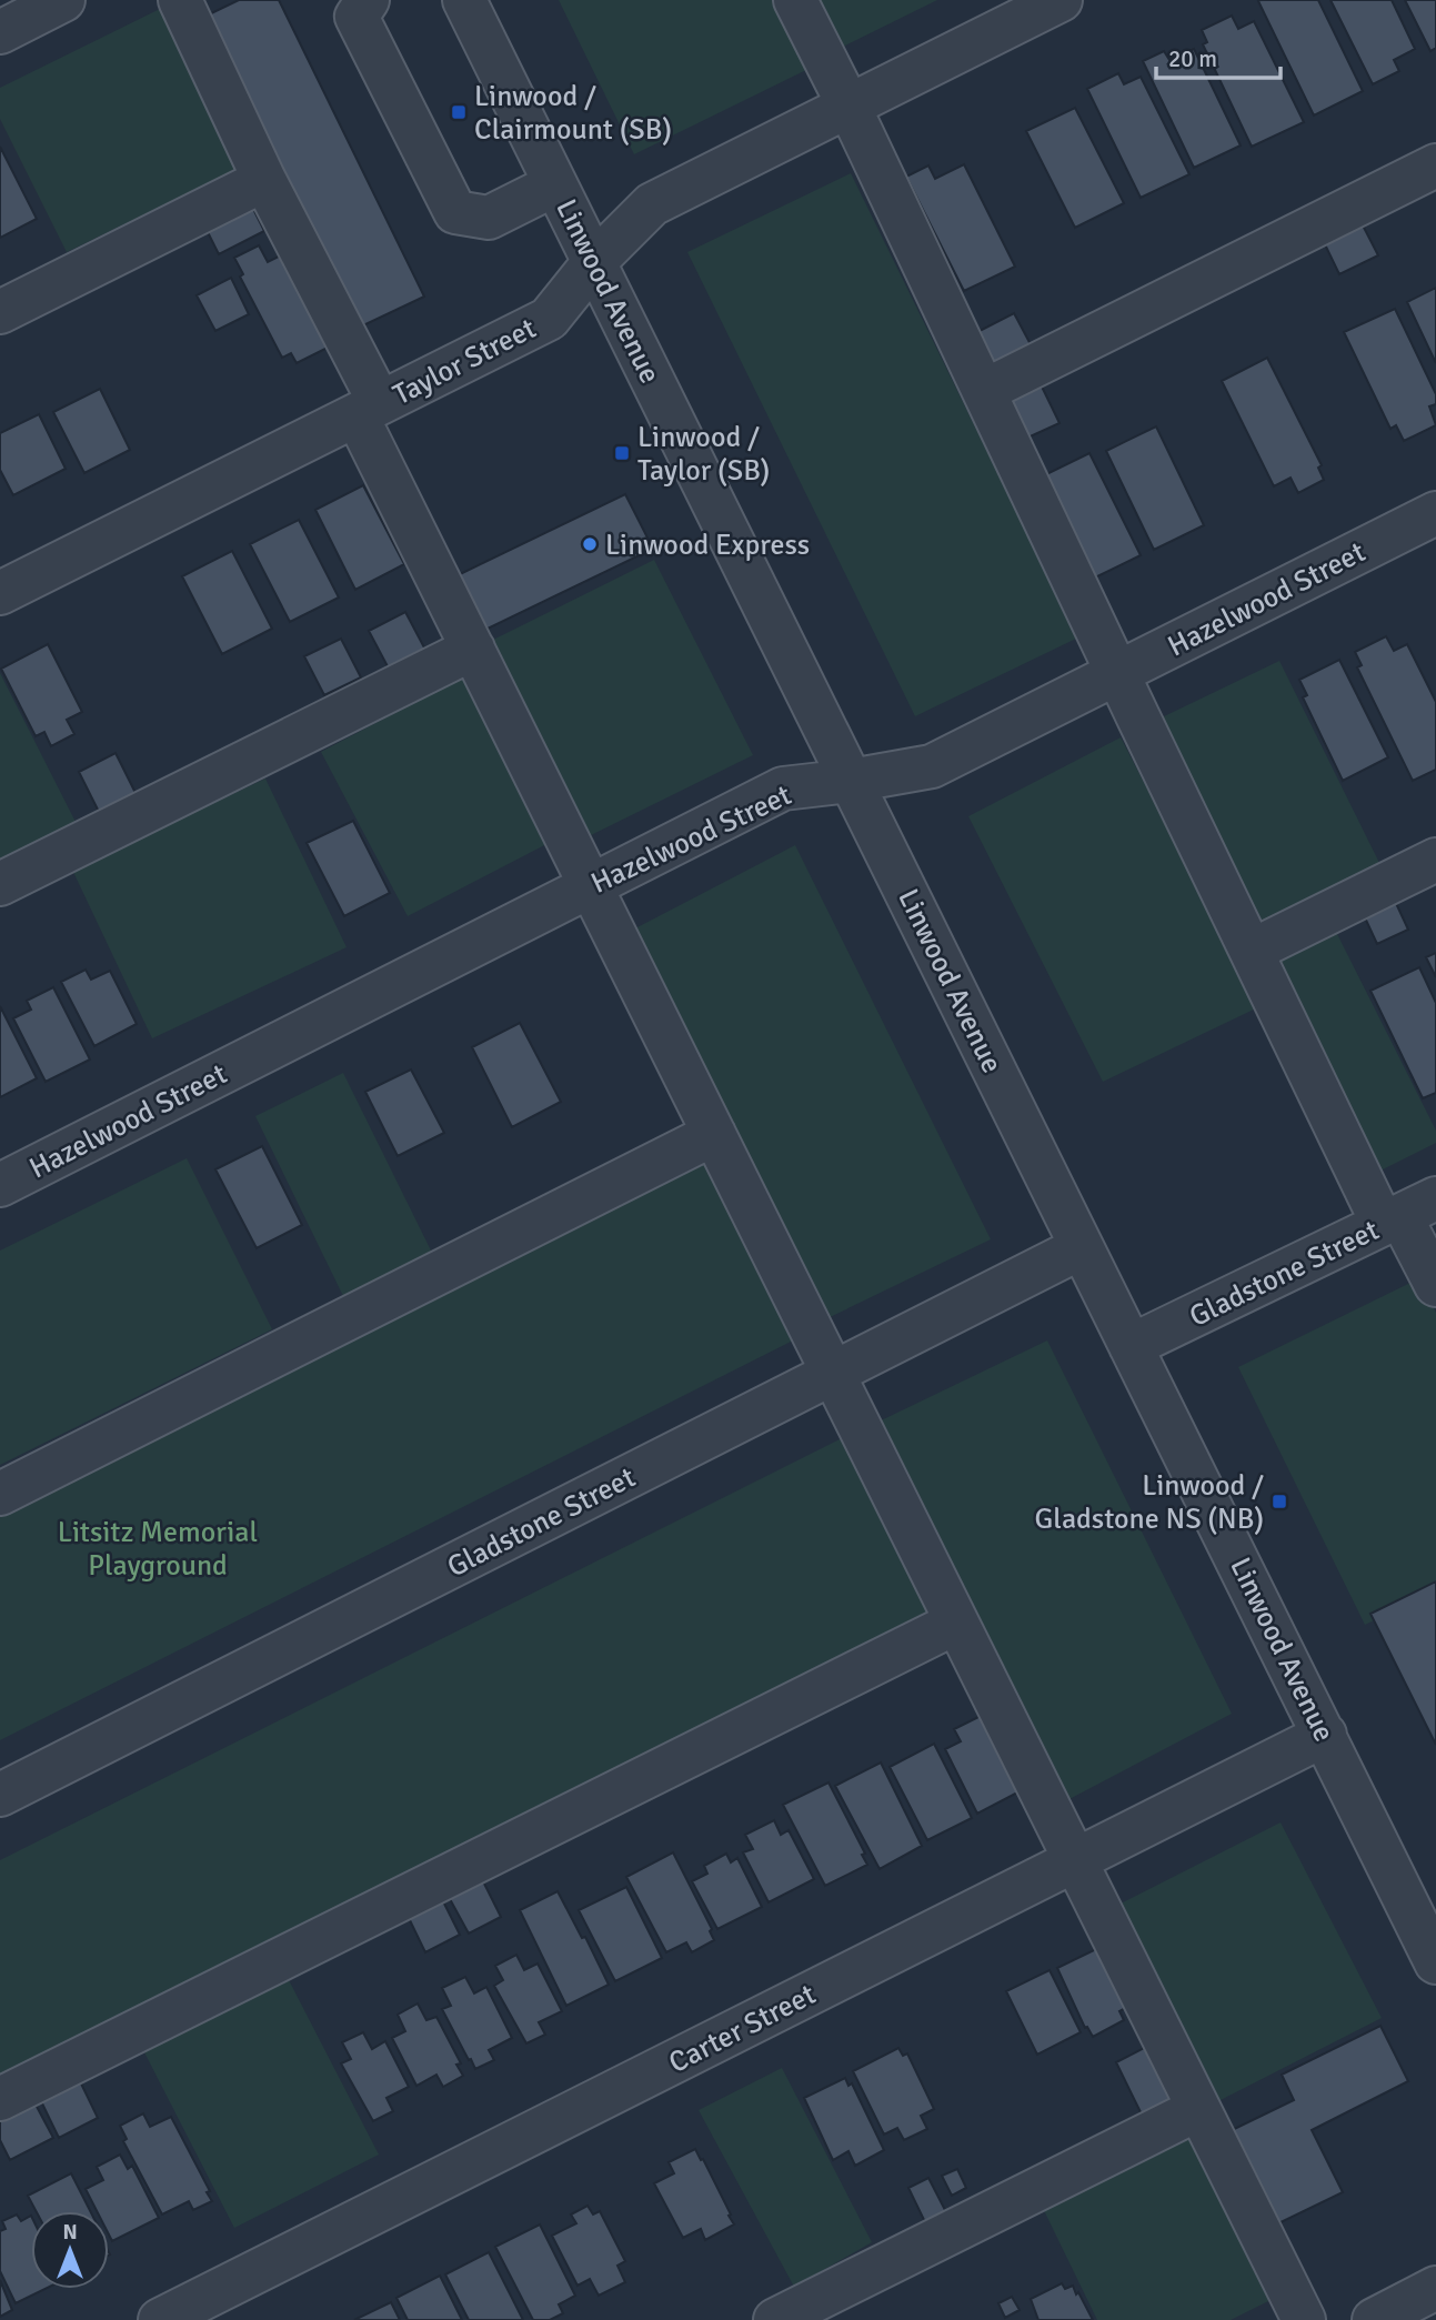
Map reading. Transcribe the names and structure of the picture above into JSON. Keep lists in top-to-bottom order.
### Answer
{
  "streets": {
    "street": [
      "Linwood Avenue",
      "Taylor Street",
      "Hazelwood Street",
      "Gladstone Street",
      "Carter Street"
    ]
  },
  "crossings": [
    ["Linwood Avenue", "Taylor Street"],
    ["Linwood Avenue", "Hazelwood Street"],
    ["Linwood Avenue", "Gladstone Street"],
    ["Linwood Avenue", "Carter Street"]
  ],
  "parks": ["Litsitz Memorial Playground"],
  "places": {
    "transit": ["Linwood / Clairmount (SB)", "Linwood / Taylor (SB)", "Linwood / Gladstone NS (NB)"],
    "other": ["Linwood Express"]
  },
  "scale_bar": "20 m",
  "north": "top"
}
